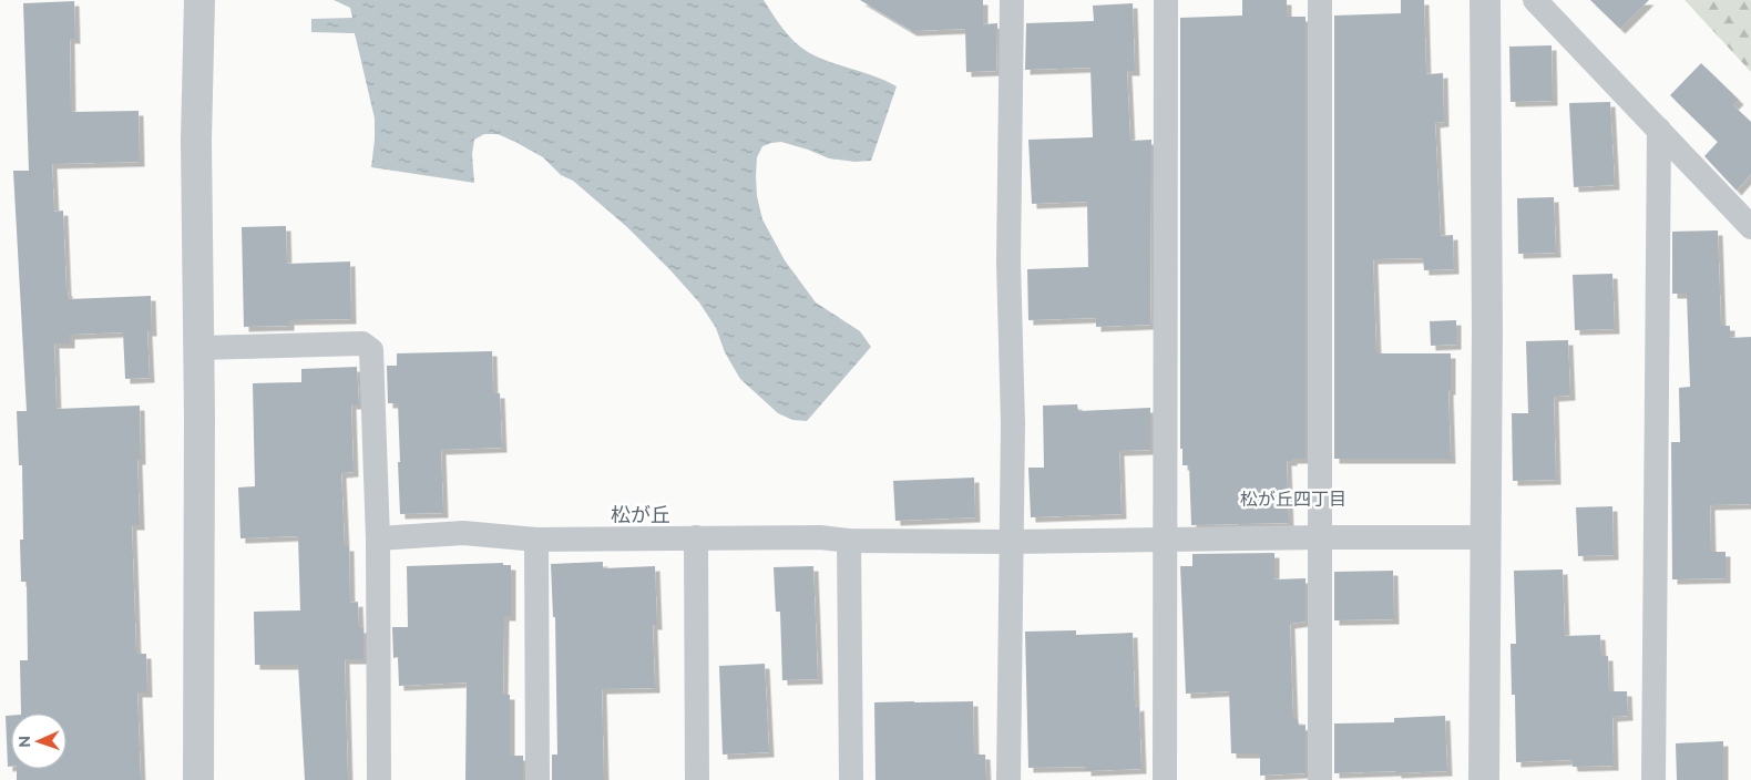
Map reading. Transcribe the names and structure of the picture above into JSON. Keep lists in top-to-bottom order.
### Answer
{
  "districts": ["松が丘四丁目", "松が丘"],
  "north": "left"
}
